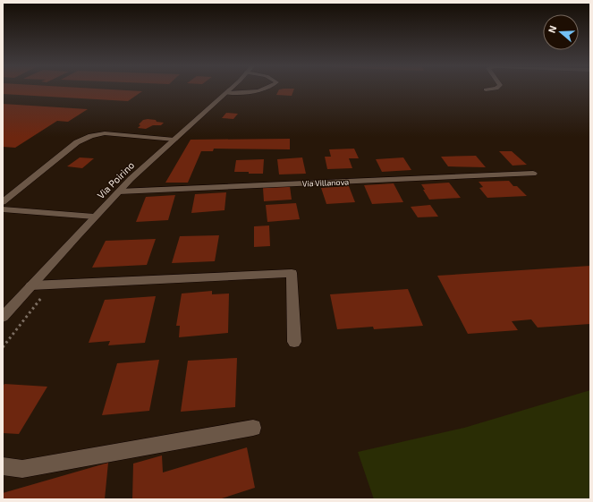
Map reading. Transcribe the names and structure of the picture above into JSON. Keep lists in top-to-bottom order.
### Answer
{
  "streets": {
    "street": ["Via Poirino", "Via Villanova"]
  },
  "crossings": [
    ["Via Poirino", "Via Villanova"]
  ],
  "north": "left"
}
